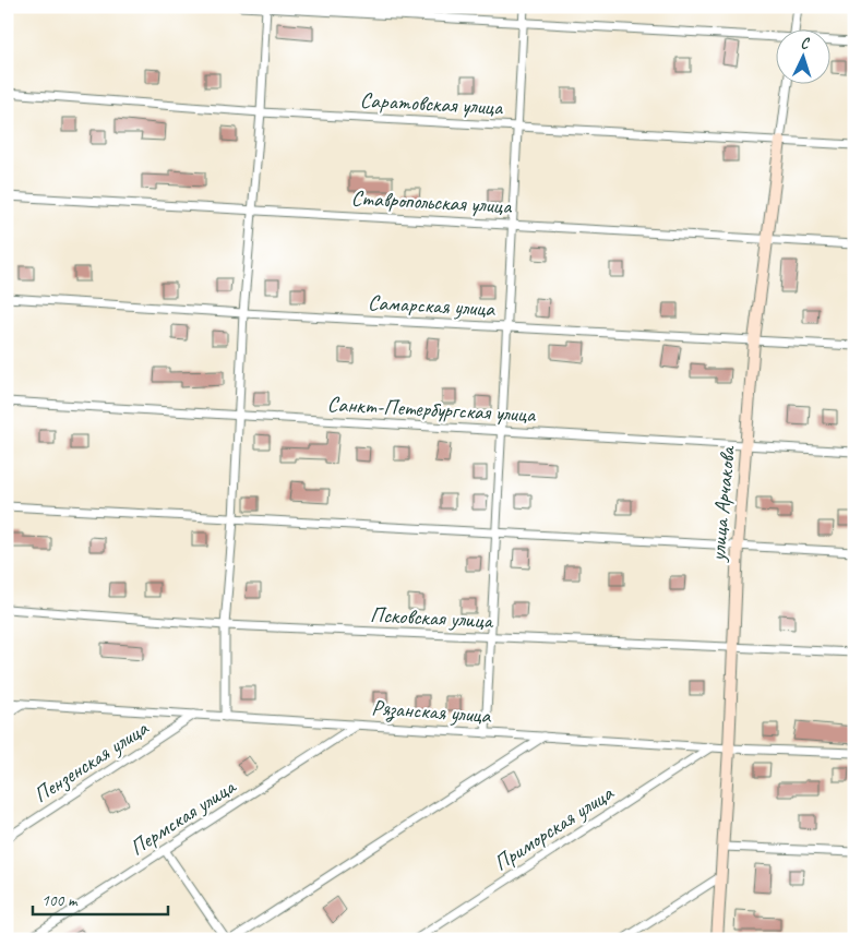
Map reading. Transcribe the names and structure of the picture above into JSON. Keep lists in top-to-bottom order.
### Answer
{
  "streets": {
    "street": [
      "Саратовская улица",
      "Ставропольская улица",
      "Самарская улица",
      "Санкт-Петербургская улица",
      "улица Арчакова",
      "Псковская улица",
      "Рязанская улица",
      "Пензенская улица",
      "Пермская улица",
      "Приморская улица"
    ]
  },
  "crossings": [
    ["Саратовская улица", "улица Арчакова"],
    ["Ставропольская улица", "улица Арчакова"],
    ["Самарская улица", "улица Арчакова"],
    ["Санкт-Петербургская улица", "улица Арчакова"],
    ["улица Арчакова", "Псковская улица"],
    ["улица Арчакова", "Рязанская улица"],
    ["Рязанская улица", "Пензенская улица"],
    ["Рязанская улица", "Пермская улица"],
    ["Рязанская улица", "Приморская улица"]
  ],
  "scale_bar": "100 m",
  "north": "top"
}
